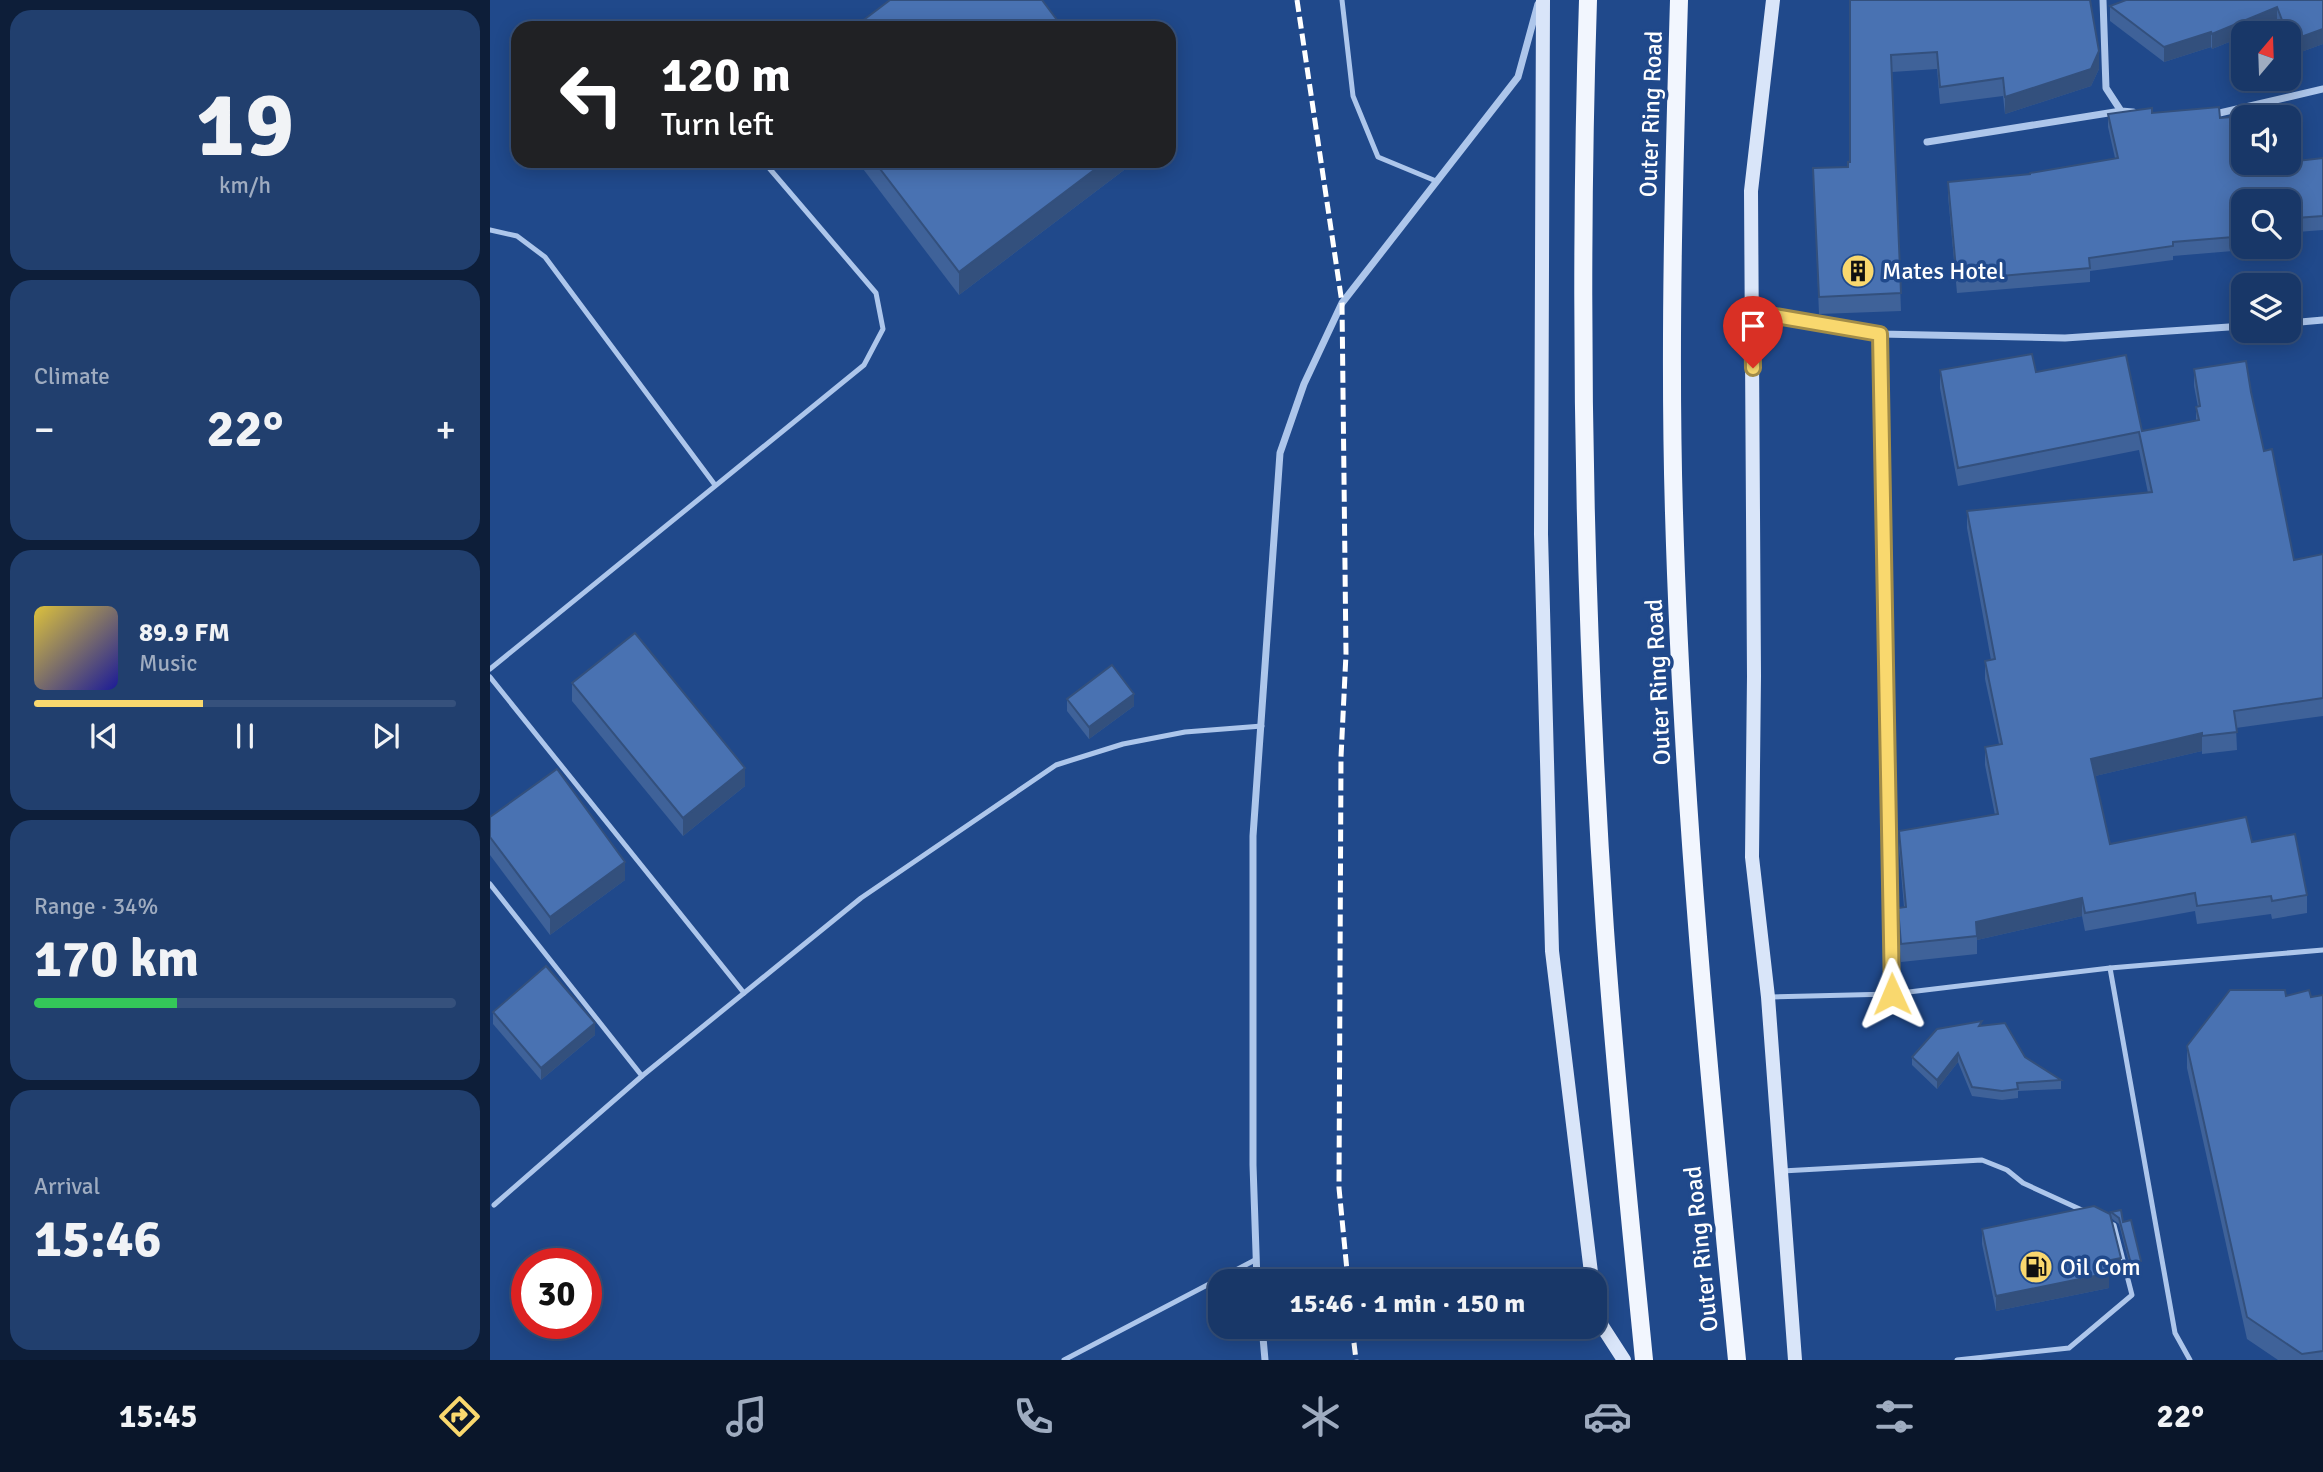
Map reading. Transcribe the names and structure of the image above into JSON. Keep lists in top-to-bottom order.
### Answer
{
  "streets": {
    "main road": ["Outer Ring Road"]
  },
  "places": {
    "building": ["Mates Hotel"],
    "fuel station": ["Oil Com"]
  },
  "north": "top",
  "page": {
    "tile": [
      ["19", "km/h"],
      "Climate",
      ["Range · 34%", "170 km"],
      ["Arrival", "15:46"]
    ],
    "turn": ["120 m", "Turn left"],
    "heat": ["−", "22°", "+"],
    "song": ["89.9 FM", "Music"],
    "limit": "30",
    "trip": "15:46 · 1 min · 150 m",
    "tabs": ["15:45", "22°"]
  }
}
